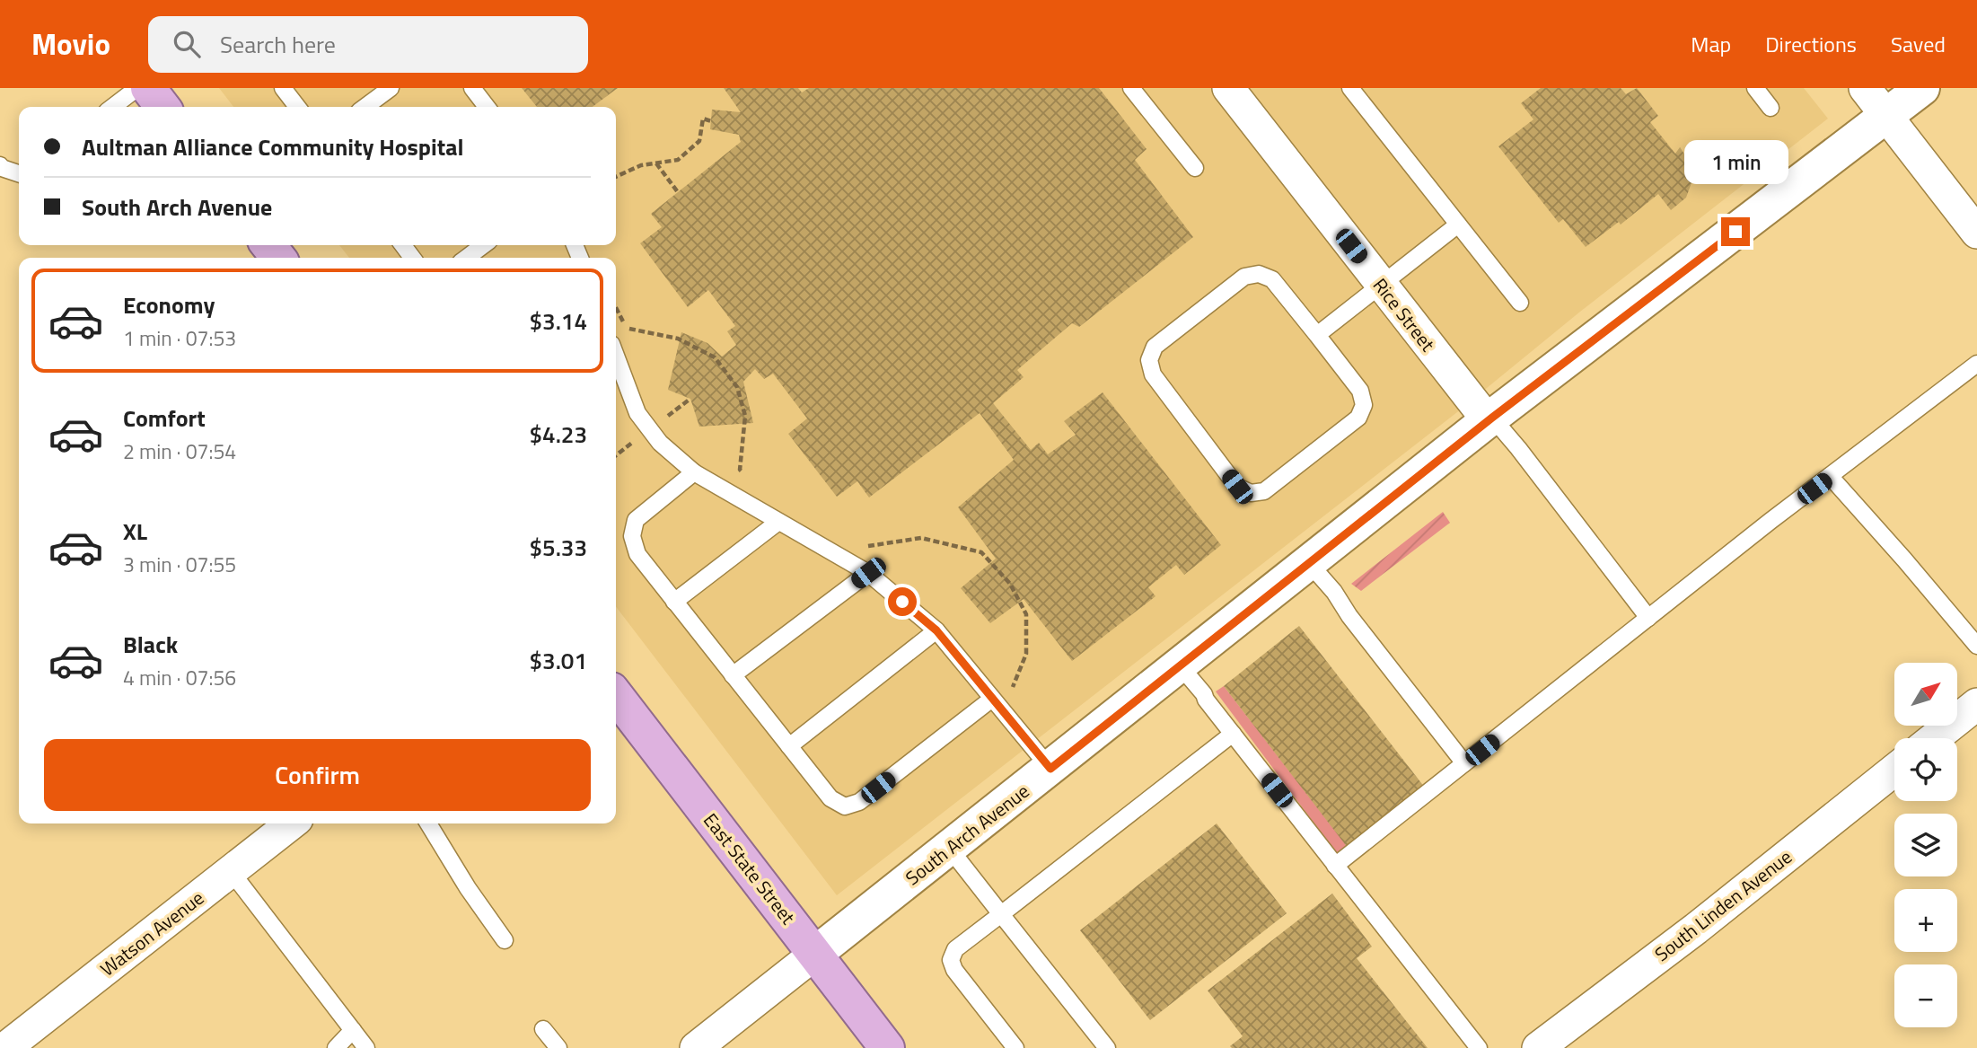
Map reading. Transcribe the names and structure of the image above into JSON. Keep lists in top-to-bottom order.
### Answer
{
  "streets": {
    "highway": ["East State Street"],
    "street": [
      "Rice Street",
      "South Arch Avenue",
      "South Linden Avenue",
      "Watson Avenue"
    ]
  },
  "crossings": [
    ["Rice Street", "South Arch Avenue"],
    ["South Arch Avenue", "East State Street"]
  ],
  "north": "top right",
  "page": {
    "header": "Movio",
    "search": "Search here",
    "nav": ["Map", "Directions", "Saved"],
    "banner": ["Aultman Alliance Community Hospital", "South Arch Avenue"],
    "bubble": "1 min",
    "list": [
      {
        "name": "Economy",
        "note": "1 min · 07:53",
        "value": "$3.14"
      },
      {
        "name": "Comfort",
        "note": "2 min · 07:54",
        "value": "$4.23"
      },
      {
        "name": "XL",
        "note": "3 min · 07:55",
        "value": "$5.33"
      },
      {
        "name": "Black",
        "note": "4 min · 07:56",
        "value": "$3.01"
      }
    ],
    "map_buttons": ["+", "−"],
    "buttons": "Confirm"
  }
}
